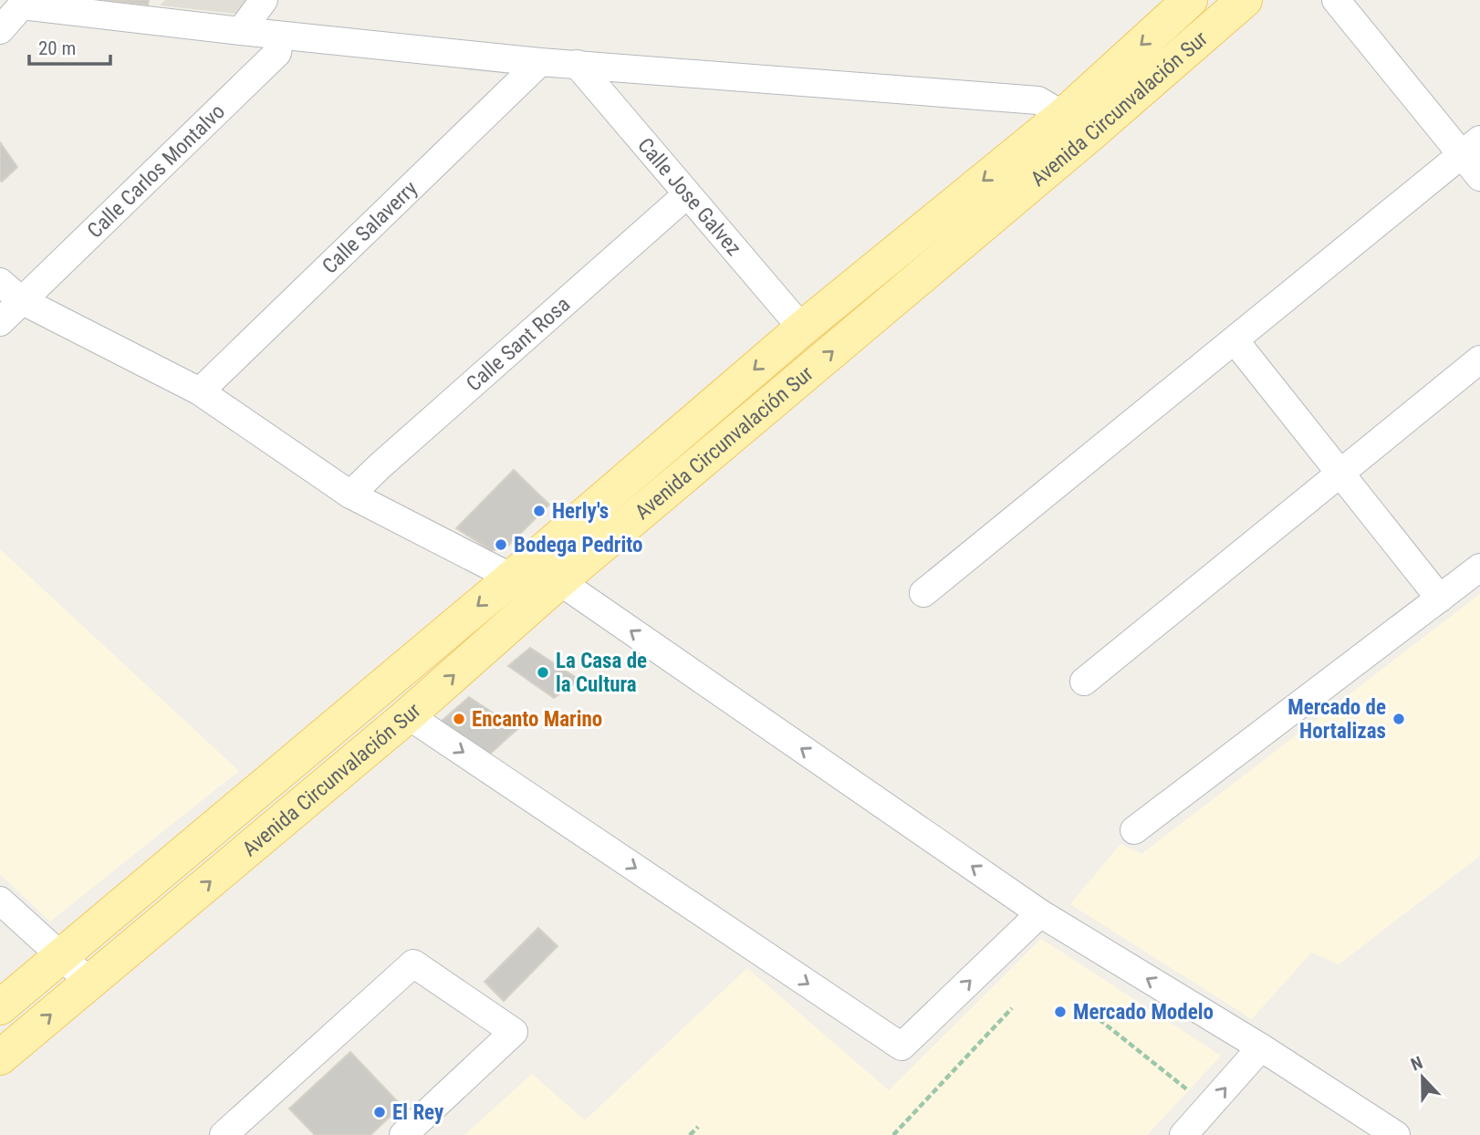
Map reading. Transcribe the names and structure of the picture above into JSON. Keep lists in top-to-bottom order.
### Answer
{
  "streets": {
    "main road": ["Avenida Circunvalación Sur"],
    "street": [
      "Calle Carlos Montalvo",
      "Calle Jose Galvez",
      "Calle Salaverry",
      "Calle Sant Rosa"
    ]
  },
  "crossings": [
    ["Avenida Circunvalación Sur", "Calle Jose Galvez"],
    ["Calle Jose Galvez", "Calle Sant Rosa"]
  ],
  "places": [
    "Herly's",
    "Bodega Pedrito",
    "La Casa de la Cultura",
    "Encanto Marino",
    "Mercado de Hortalizas",
    "Mercado Modelo",
    "El Rey"
  ],
  "scale_bar": "20 m",
  "north": "top"
}
